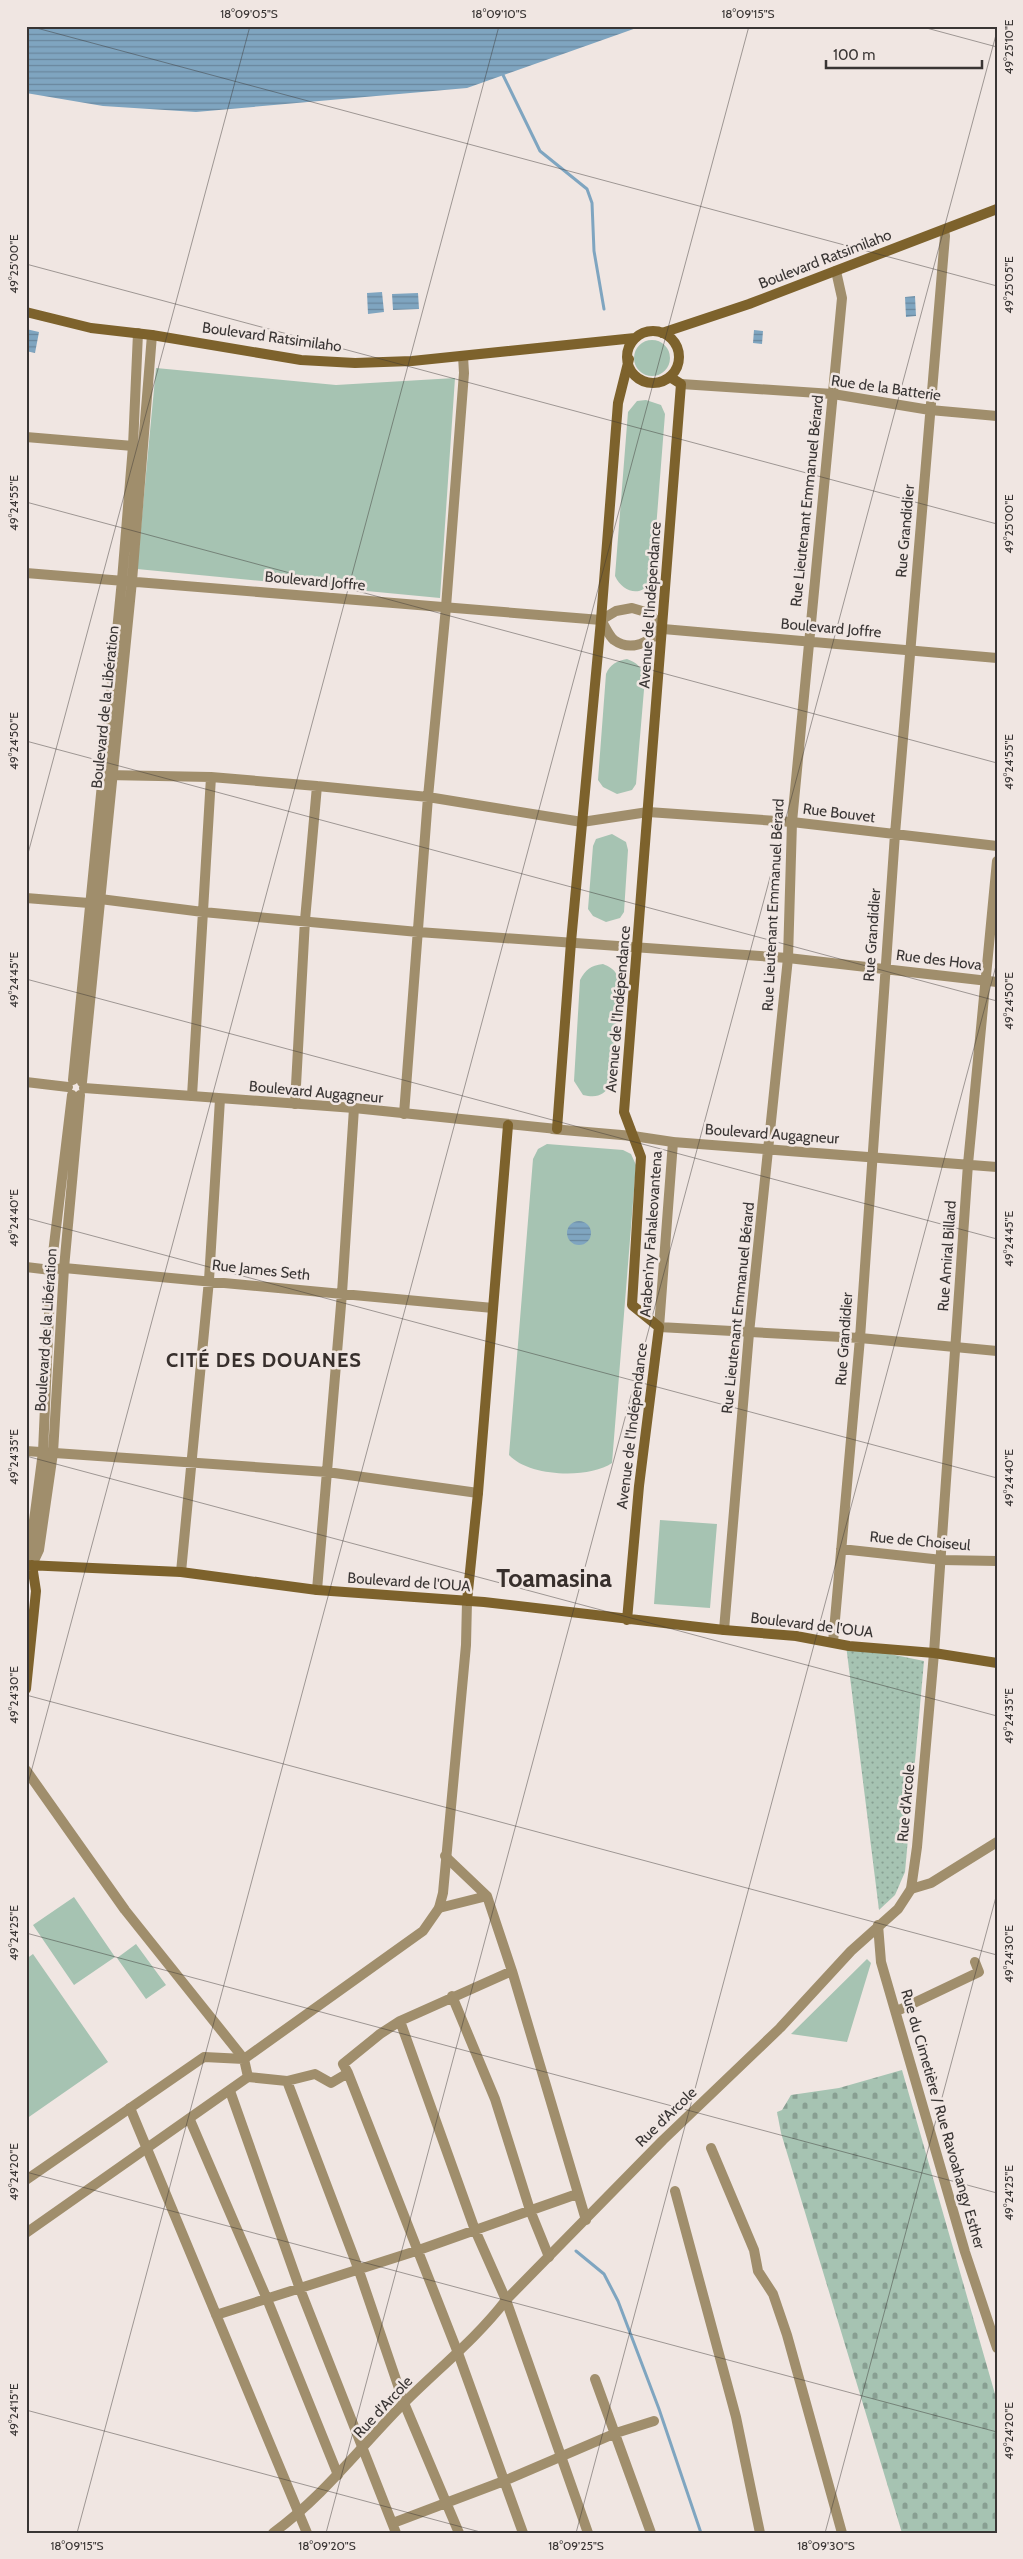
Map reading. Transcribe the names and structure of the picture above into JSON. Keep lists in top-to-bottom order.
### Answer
{
  "streets": {
    "main road": [
      "Boulevard Ratsimilaho",
      "Avenue de l'Indépendance",
      "Boulevard de la Libération",
      "Boulevard de l'OUA"
    ],
    "street": [
      "Rue de la Batterie",
      "Rue Lieutenant Emmanuel Bérard",
      "Rue Grandidier",
      "Boulevard Joffre",
      "Rue Bouvet",
      "Rue des Hova",
      "Boulevard Augagneur",
      "Araben'ny Fahaleovantena",
      "Rue Amiral Billard",
      "Rue James Seth",
      "Rue de Choiseul",
      "Rue d'Arcole",
      "Rue du Cimetière / Rue Ravoahangy Esther"
    ]
  },
  "crossings": [
    ["Boulevard Ratsimilaho", "Rue Lieutenant Emmanuel Bérard"],
    ["Boulevard Ratsimilaho", "Rue Grandidier"],
    ["Boulevard Ratsimilaho", "Boulevard de la Libération"],
    ["Rue de la Batterie", "Rue Lieutenant Emmanuel Bérard"],
    ["Rue de la Batterie", "Rue Grandidier"],
    ["Rue de la Batterie", "Avenue de l'Indépendance"],
    ["Rue Lieutenant Emmanuel Bérard", "Boulevard Joffre"],
    ["Rue Lieutenant Emmanuel Bérard", "Rue Bouvet"],
    ["Rue Lieutenant Emmanuel Bérard", "Rue des Hova"],
    ["Rue Lieutenant Emmanuel Bérard", "Boulevard Augagneur"],
    ["Rue Lieutenant Emmanuel Bérard", "Boulevard de l'OUA"],
    ["Rue Grandidier", "Boulevard Joffre"],
    ["Rue Grandidier", "Rue Bouvet"],
    ["Rue Grandidier", "Rue des Hova"],
    ["Rue Grandidier", "Boulevard Augagneur"],
    ["Rue Grandidier", "Rue de Choiseul"],
    ["Rue Grandidier", "Boulevard de l'OUA"],
    ["Boulevard Joffre", "Avenue de l'Indépendance"],
    ["Boulevard Joffre", "Boulevard de la Libération"],
    ["Avenue de l'Indépendance", "Rue Bouvet"],
    ["Avenue de l'Indépendance", "Rue des Hova"],
    ["Avenue de l'Indépendance", "Boulevard Augagneur"],
    ["Avenue de l'Indépendance", "Araben'ny Fahaleovantena"],
    ["Avenue de l'Indépendance", "Boulevard de l'OUA"],
    ["Boulevard de la Libération", "Rue Bouvet"],
    ["Boulevard de la Libération", "Rue des Hova"],
    ["Boulevard de la Libération", "Boulevard Augagneur"],
    ["Boulevard de la Libération", "Rue James Seth"],
    ["Boulevard de la Libération", "Boulevard de l'OUA"],
    ["Rue des Hova", "Rue Amiral Billard"],
    ["Boulevard Augagneur", "Araben'ny Fahaleovantena"],
    ["Boulevard Augagneur", "Rue Amiral Billard"],
    ["Rue Amiral Billard", "Rue de Choiseul"],
    ["Rue Amiral Billard", "Boulevard de l'OUA"],
    ["Rue Amiral Billard", "Rue d'Arcole"],
    ["Boulevard de l'OUA", "Rue d'Arcole"],
    ["Rue d'Arcole", "Rue du Cimetière / Rue Ravoahangy Esther"]
  ],
  "districts": ["CITÉ DES DOUANES", "Toamasina"],
  "scale_bar": "100 m",
  "coordinates": [
    "18°09'05\"S",
    "18°09'10\"S",
    "18°09'15\"S",
    "49°25'10\"E",
    "49°25'00\"E",
    "49°25'05\"E",
    "49°24'55\"E",
    "49°24'50\"E",
    "49°24'45\"E",
    "49°24'40\"E",
    "49°24'35\"E",
    "49°24'30\"E",
    "49°24'25\"E",
    "49°24'20\"E",
    "49°24'15\"E",
    "18°09'20\"S",
    "18°09'25\"S",
    "18°09'30\"S"
  ]
}
